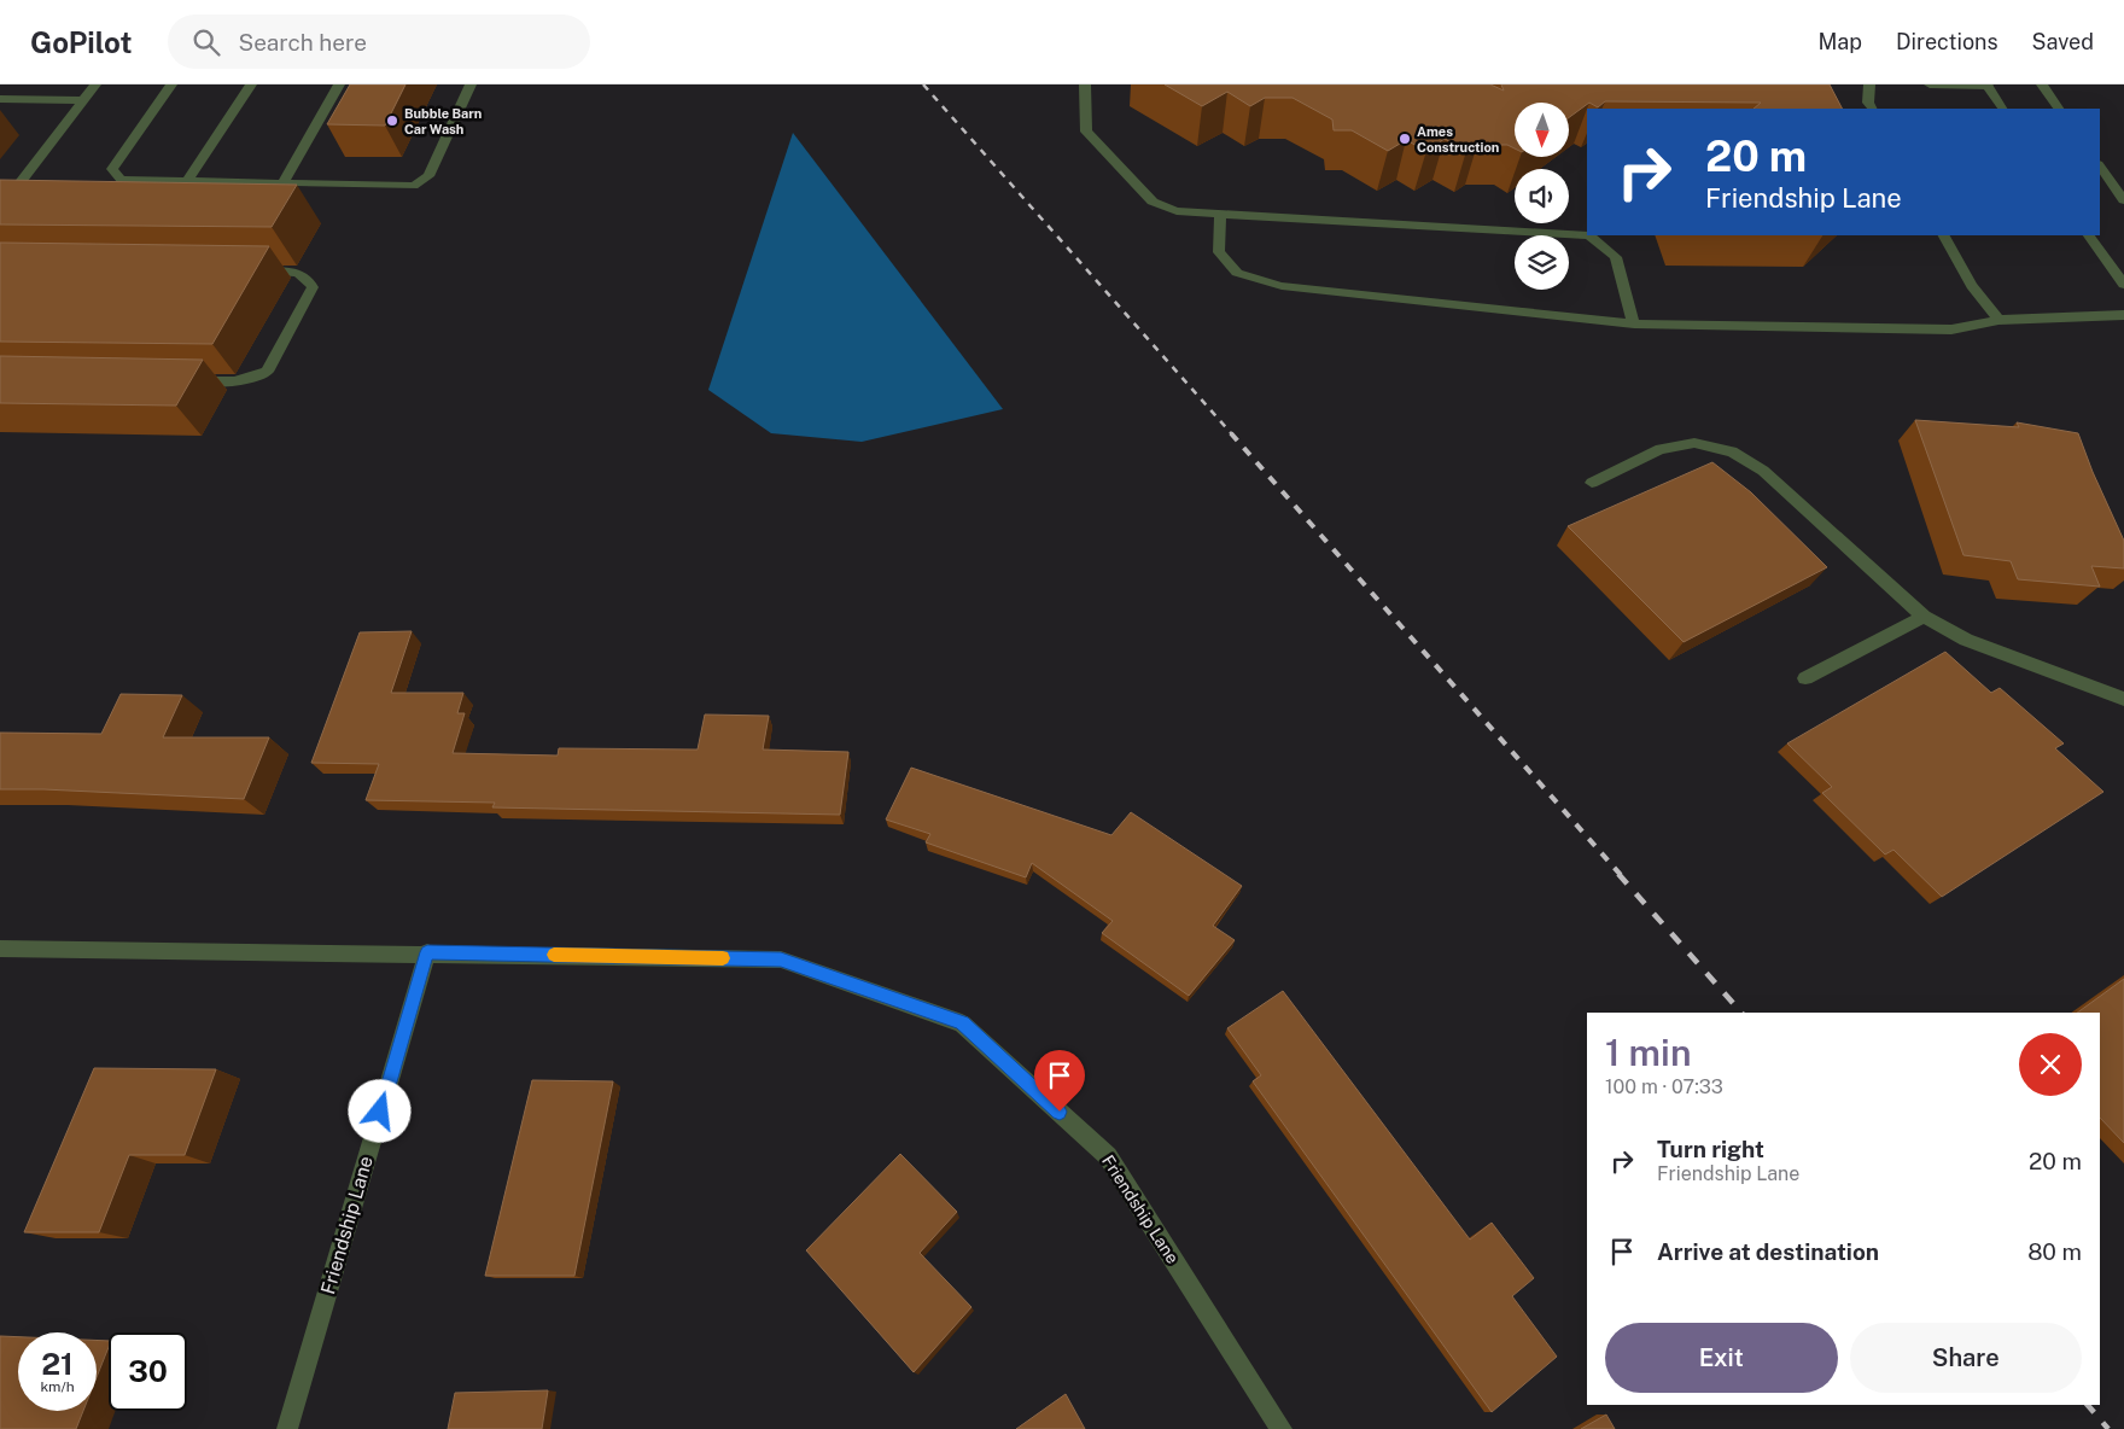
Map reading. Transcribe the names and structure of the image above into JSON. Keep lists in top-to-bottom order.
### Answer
{
  "streets": {
    "street": ["Friendship Lane"]
  },
  "places": ["Bubble Barn Car Wash", "Ames Construction"],
  "north": "bottom",
  "page": {
    "header": "GoPilot",
    "search": "Search here",
    "nav": ["Map", "Directions", "Saved"],
    "turn": ["20 m", "Friendship Lane"],
    "heading": ["1 min", "100 m · 07:33"],
    "list": [
      {
        "name": "Turn right",
        "note": "Friendship Lane",
        "value": "20 m"
      },
      {
        "name": "Arrive at destination",
        "value": "80 m"
      }
    ],
    "buttons": ["Exit", "Share"],
    "speed": "21 km/h",
    "limit": "30"
  }
}
